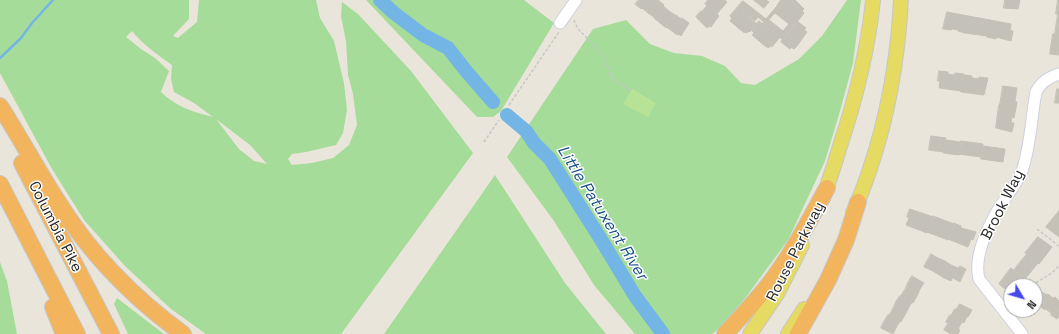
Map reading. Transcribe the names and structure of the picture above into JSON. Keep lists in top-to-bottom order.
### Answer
{
  "streets": {
    "highway": ["Columbia Pike"],
    "main road": ["Rouse Parkway"],
    "street": ["Brook Way"]
  },
  "water": ["Little Patuxent River"],
  "north": "bottom right"
}
